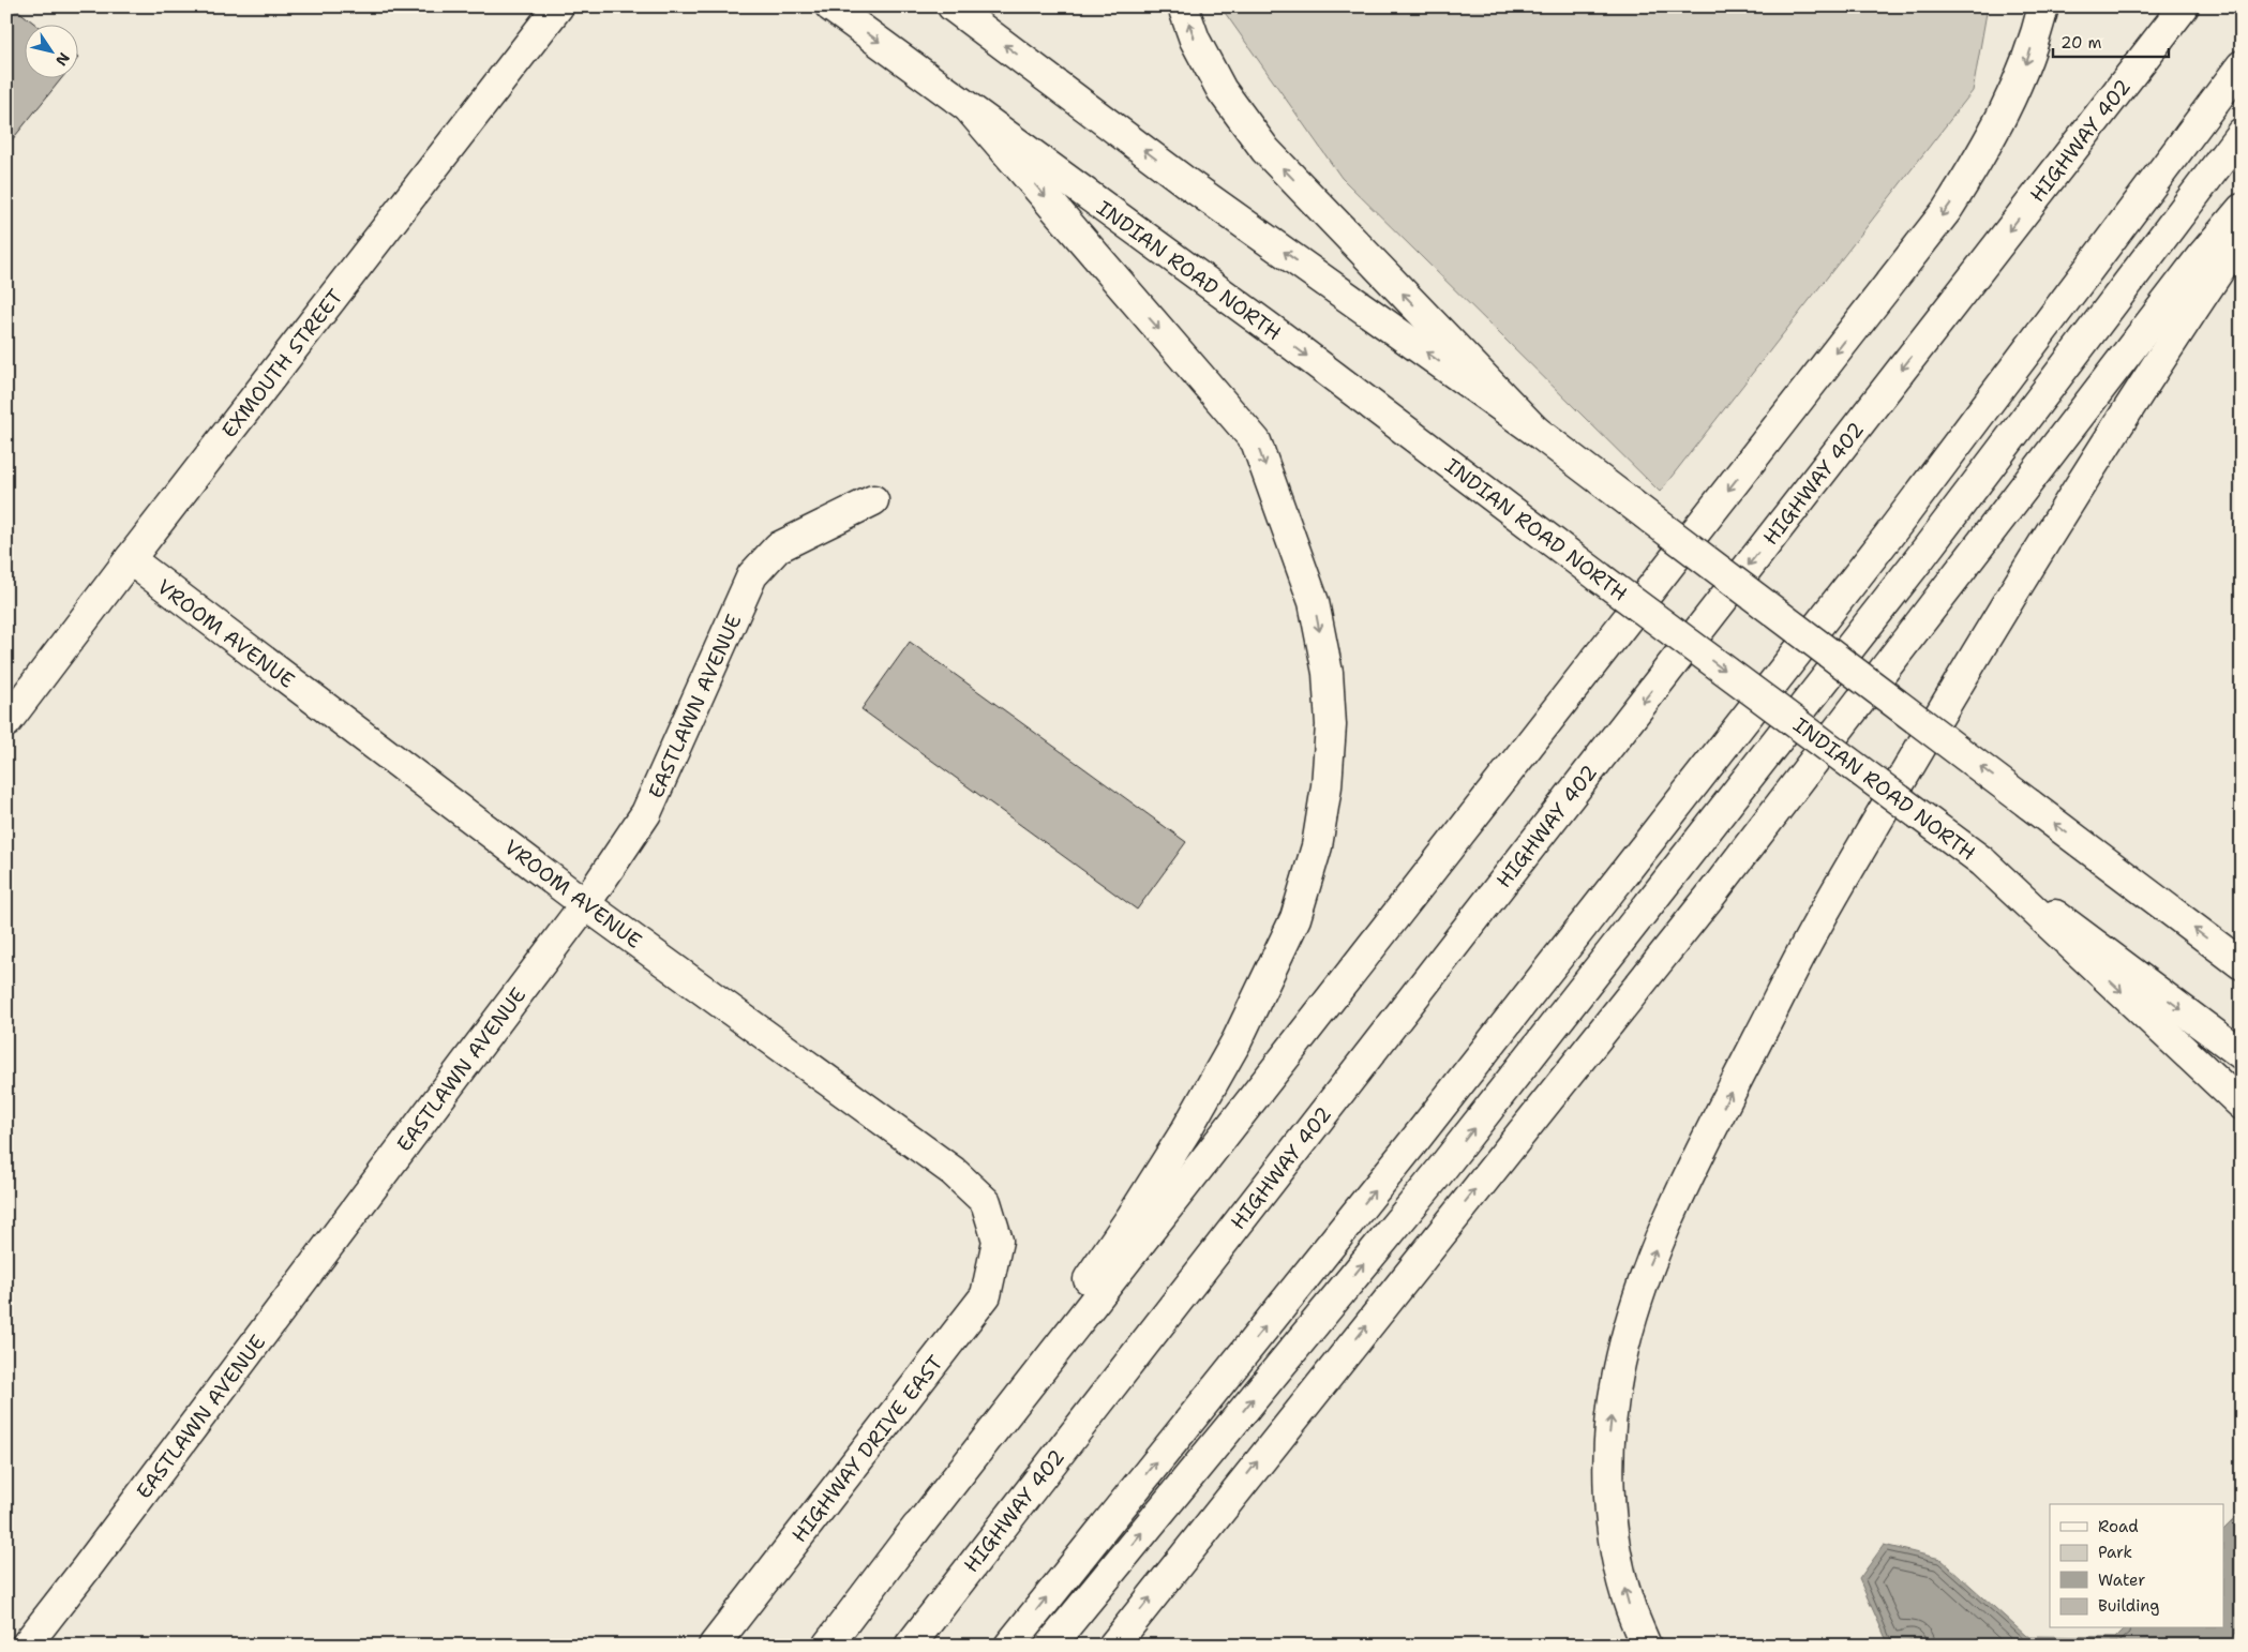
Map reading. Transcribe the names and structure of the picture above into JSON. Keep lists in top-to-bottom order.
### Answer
{
  "streets": {
    "main road": [
      "HIGHWAY 402",
      "INDIAN ROAD NORTH",
      "EXMOUTH STREET",
      "VROOM AVENUE",
      "EASTLAWN AVENUE",
      "HIGHWAY DRIVE EAST"
    ]
  },
  "crossings": [
    ["EXMOUTH STREET", "VROOM AVENUE"],
    ["VROOM AVENUE", "EASTLAWN AVENUE"],
    ["VROOM AVENUE", "HIGHWAY DRIVE EAST"]
  ],
  "legend": [
    "Road",
    "Park",
    "Water",
    "Building"
  ],
  "scale_bar": "20 m",
  "north": "bottom right"
}
